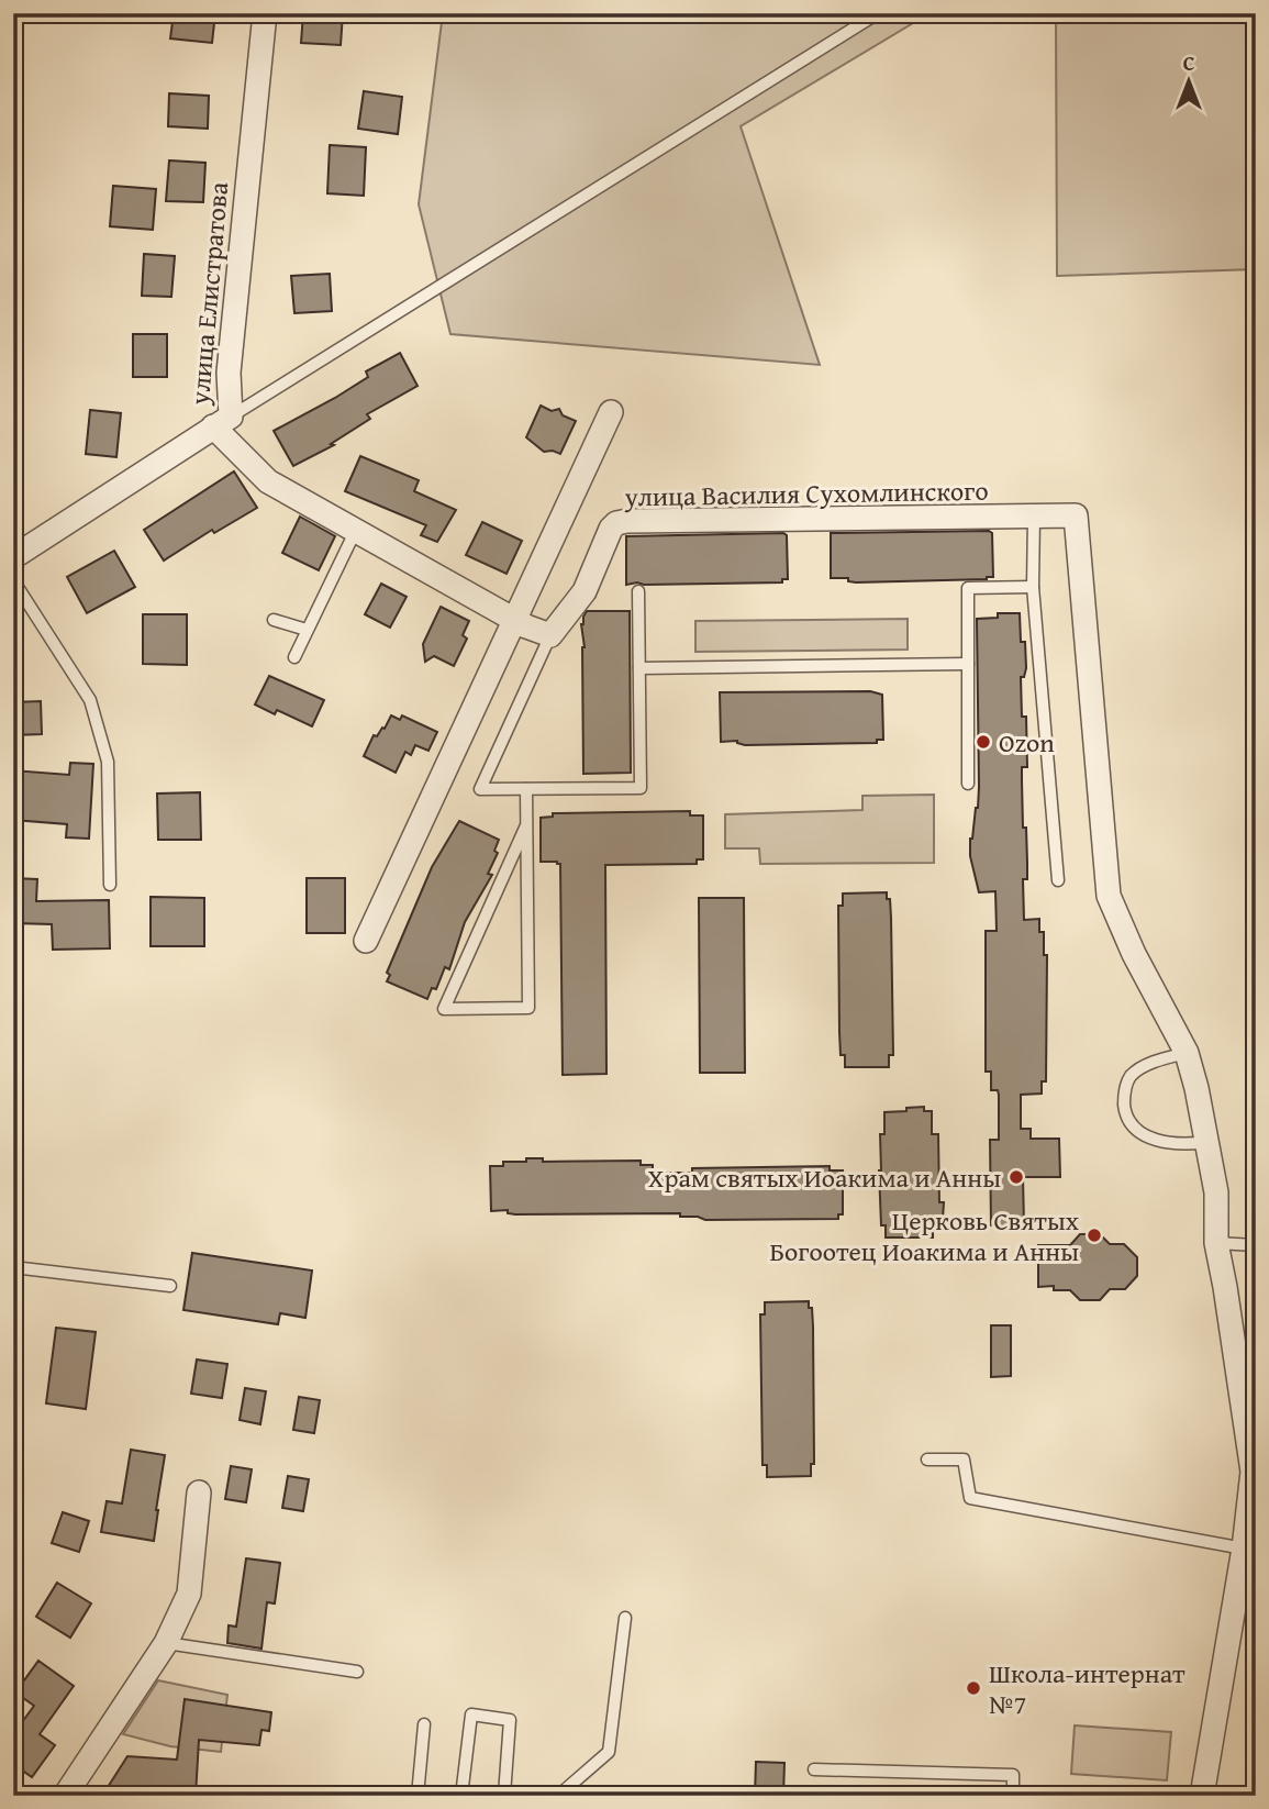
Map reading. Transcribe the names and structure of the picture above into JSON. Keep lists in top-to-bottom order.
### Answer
{
  "streets": {
    "street": ["улица Елистратова", "улица Василия Сухомлинского"]
  },
  "places": [
    "Ozon",
    "Храм святых Иоакима и Анны",
    "Церковь Святых Богоотец Иоакима и Анны",
    "Школа-интернат №7"
  ],
  "north": "top"
}
